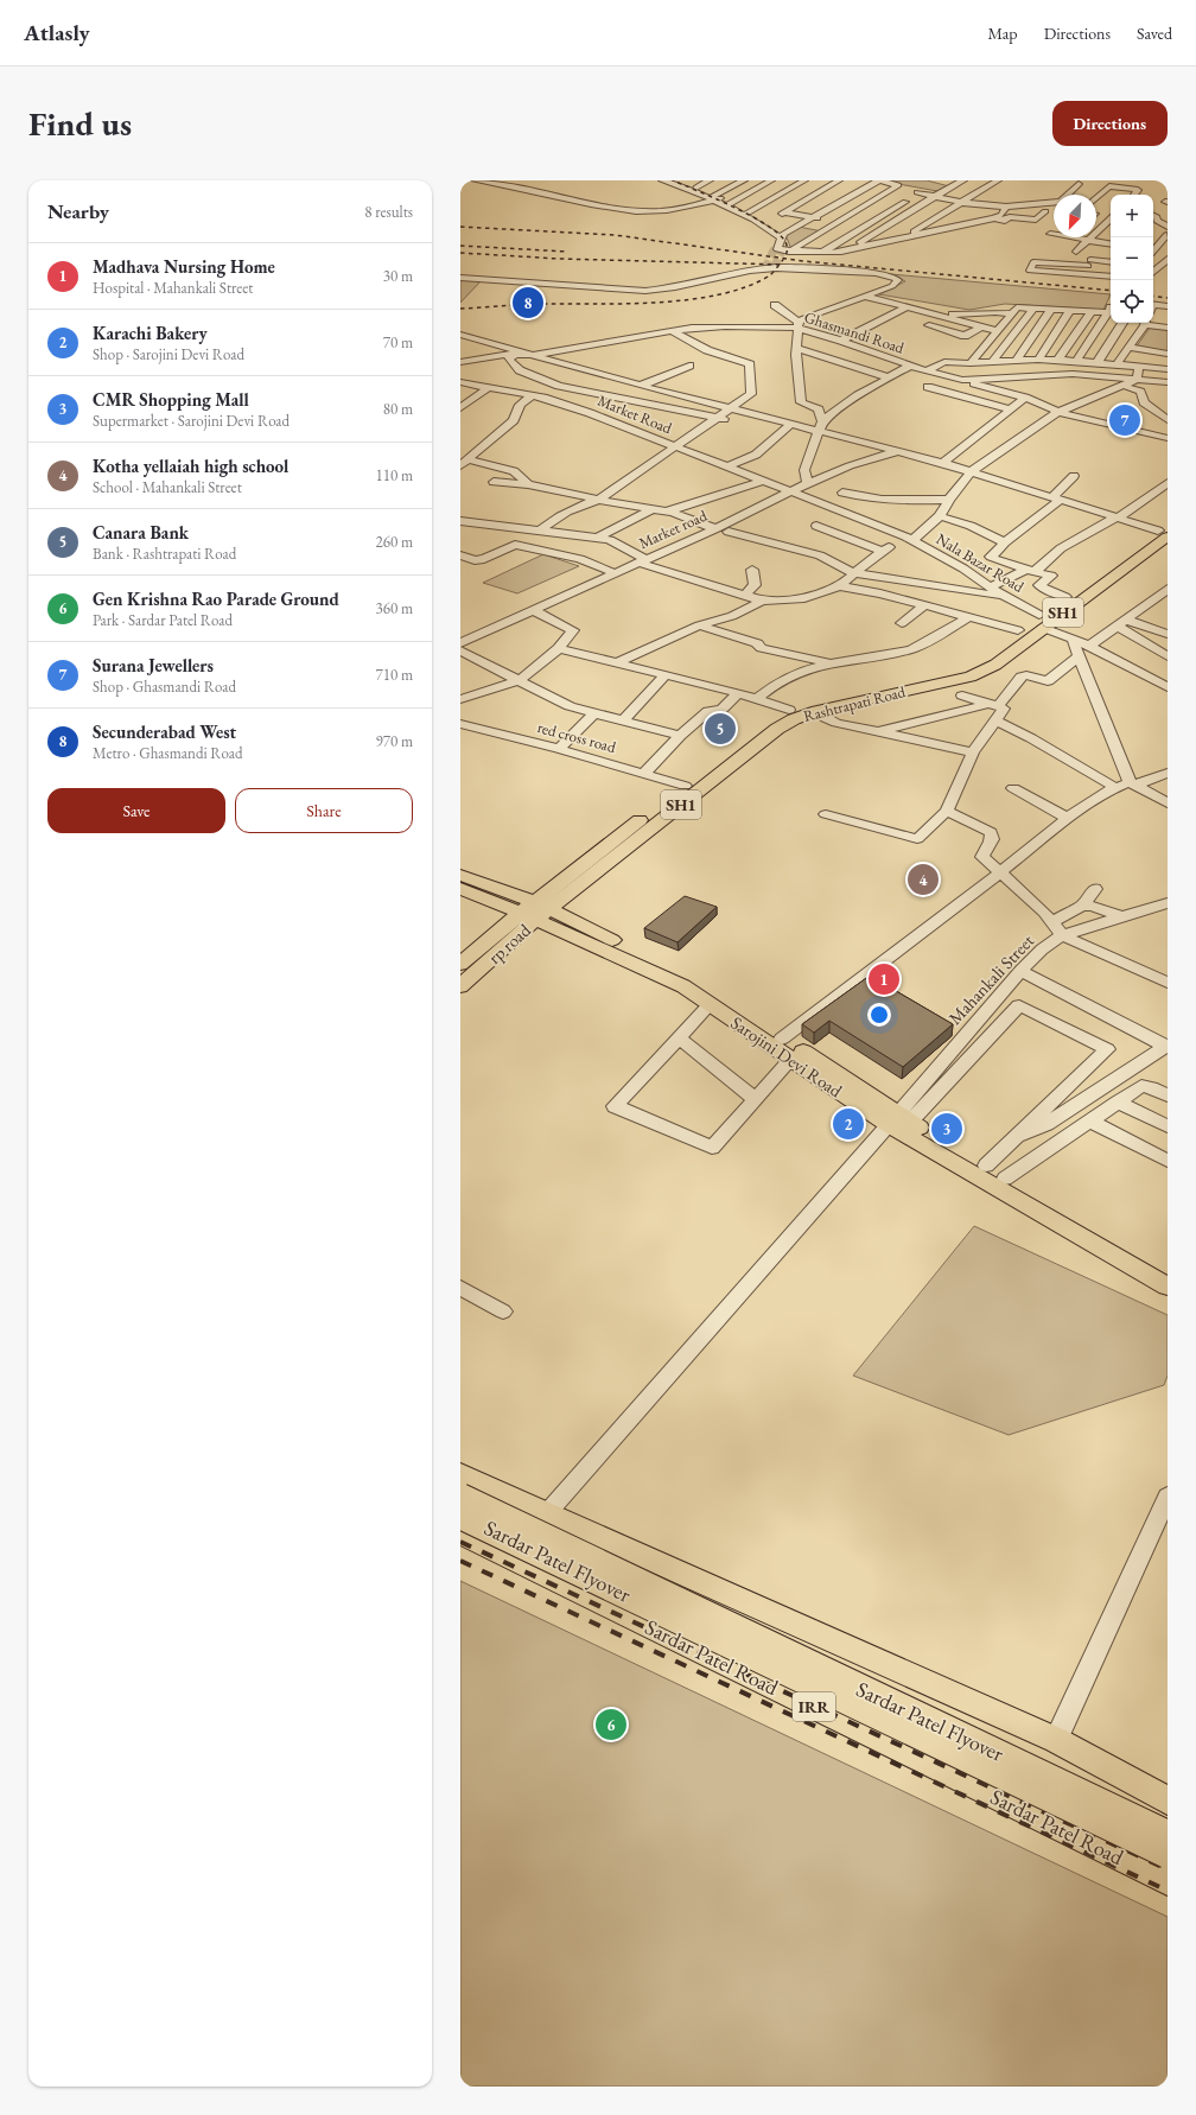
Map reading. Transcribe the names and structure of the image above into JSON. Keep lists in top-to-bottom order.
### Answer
{
  "streets": {
    "main road": [
      "SH1",
      "Rashtrapati Road",
      "rp road",
      "Sarojini Devi Road",
      "Sardar Patel Flyover",
      "Sardar Patel Road",
      "IRR"
    ],
    "street": [
      "Ghasmandi Road",
      "Market Road",
      "Market road",
      "Nala Bazar Road",
      "red cross road",
      "Mahankali Street"
    ]
  },
  "crossings": [
    ["Market Road", "Market road"],
    ["Market Road", "Nala Bazar Road"],
    ["Market road", "Nala Bazar Road"],
    ["Nala Bazar Road", "Rashtrapati Road"],
    ["Rashtrapati Road", "red cross road"],
    ["Rashtrapati Road", "rp road"],
    ["Rashtrapati Road", "Sarojini Devi Road"],
    ["rp road", "Sarojini Devi Road"],
    ["Mahankali Street", "Sarojini Devi Road"],
    ["Sardar Patel Flyover", "Sardar Patel Road"]
  ],
  "north": "bottom left",
  "page": {
    "header": "Atlasly",
    "nav": ["Map", "Directions", "Saved"],
    "buttons": [
      "Directions",
      ["Save", "Share"]
    ],
    "title": "Find us",
    "heading": ["Nearby", "8 results"],
    "map_buttons": ["+", "−"],
    "list": [
      {
        "mark": "1",
        "name": "Madhava Nursing Home",
        "note": "Hospital · Mahankali Street",
        "value": "30 m"
      },
      {
        "mark": "2",
        "name": "Karachi Bakery",
        "note": "Shop · Sarojini Devi Road",
        "value": "70 m"
      },
      {
        "mark": "3",
        "name": "CMR Shopping Mall",
        "note": "Supermarket · Sarojini Devi Road",
        "value": "80 m"
      },
      {
        "mark": "4",
        "name": "Kotha yellaiah high school",
        "note": "School · Mahankali Street",
        "value": "110 m"
      },
      {
        "mark": "5",
        "name": "Canara Bank",
        "note": "Bank · Rashtrapati Road",
        "value": "260 m"
      },
      {
        "mark": "6",
        "name": "Gen Krishna Rao Parade Ground",
        "note": "Park · Sardar Patel Road",
        "value": "360 m"
      },
      {
        "mark": "7",
        "name": "Surana Jewellers",
        "note": "Shop · Ghasmandi Road",
        "value": "710 m"
      },
      {
        "mark": "8",
        "name": "Secunderabad West",
        "note": "Metro · Ghasmandi Road",
        "value": "970 m"
      }
    ],
    "pins": [
      "8",
      "7",
      "5",
      "4",
      "1",
      "2",
      "3",
      "6"
    ]
  }
}
